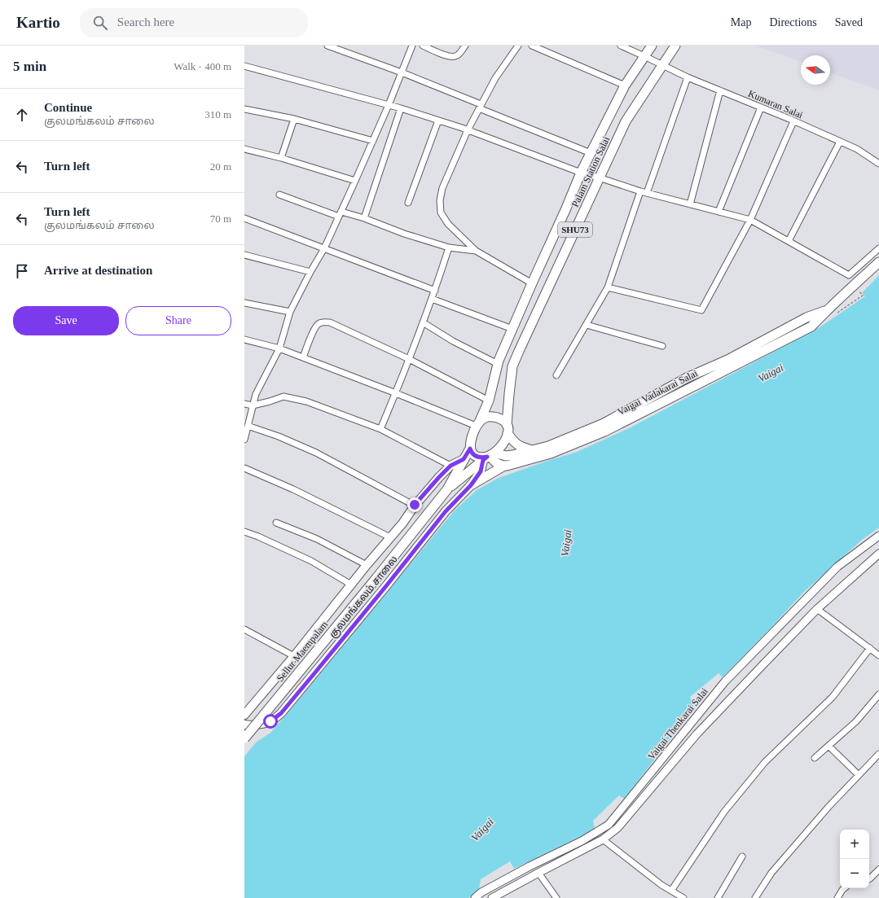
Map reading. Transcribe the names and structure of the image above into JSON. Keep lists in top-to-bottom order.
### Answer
{
  "streets": {
    "main road": [
      "Palam Station Salai",
      "SHU73",
      "Vaigai Vadakarai Salai",
      "குலமங்கலம் சாலை",
      "Sellur Maempalam"
    ],
    "street": ["Kumaran Salai", "Vaigai Thenkarai Salai"]
  },
  "crossings": [
    ["Kumaran Salai", "Palam Station Salai"],
    ["Palam Station Salai", "SHU73"],
    ["Palam Station Salai", "Vaigai Vadakarai Salai"],
    ["Palam Station Salai", "குலமங்கலம் சாலை"],
    ["SHU73", "Vaigai Vadakarai Salai"],
    ["SHU73", "குலமங்கலம் சாலை"],
    ["SHU73", "Sellur Maempalam"],
    ["Vaigai Vadakarai Salai", "குலமங்கலம் சாலை"]
  ],
  "water": ["Vaigai"],
  "north": "left",
  "page": {
    "header": "Kartio",
    "search": "Search here",
    "nav": ["Map", "Directions", "Saved"],
    "heading": ["5 min", "Walk · 400 m"],
    "list": [
      ["Continue", "குலமங்கலம் சாலை", "310 m"],
      ["Turn left", "20 m"],
      ["Turn left", "குலமங்கலம் சாலை", "70 m"],
      "Arrive at destination"
    ],
    "buttons": ["Save", "Share"],
    "map_buttons": ["+", "−"]
  }
}
